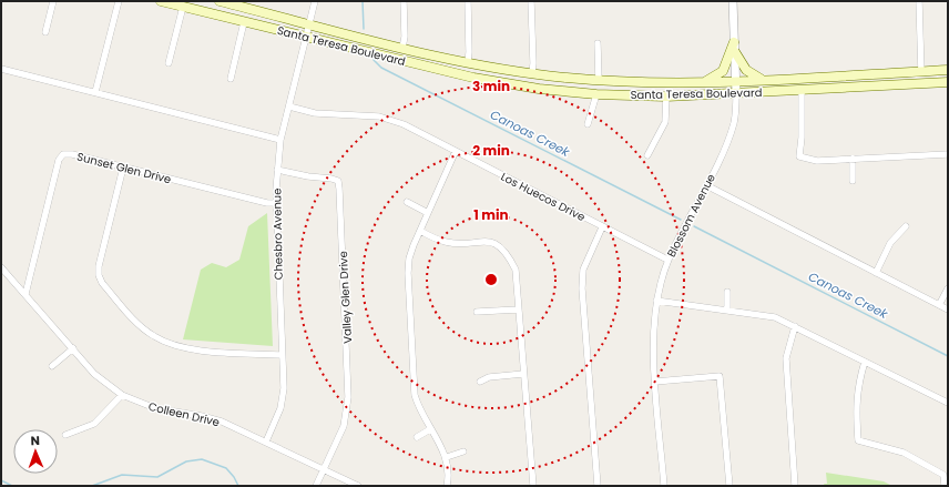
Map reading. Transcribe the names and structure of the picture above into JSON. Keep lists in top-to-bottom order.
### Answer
{
  "streets": {
    "main road": ["Santa Teresa Boulevard"],
    "street": [
      "Sunset Glen Drive",
      "Los Huecos Drive",
      "Blossom Avenue",
      "Chesbro Avenue",
      "Valley Glen Drive",
      "Colleen Drive"
    ]
  },
  "crossings": [
    ["Santa Teresa Boulevard", "Blossom Avenue"],
    ["Santa Teresa Boulevard", "Chesbro Avenue"],
    ["Sunset Glen Drive", "Chesbro Avenue"],
    ["Sunset Glen Drive", "Colleen Drive"],
    ["Los Huecos Drive", "Blossom Avenue"],
    ["Los Huecos Drive", "Chesbro Avenue"],
    ["Chesbro Avenue", "Valley Glen Drive"],
    ["Chesbro Avenue", "Colleen Drive"],
    ["Valley Glen Drive", "Colleen Drive"]
  ],
  "water": ["Canoas Creek"],
  "north": "top",
  "rings": ["3 min", "2 min", "1 min"]
}
